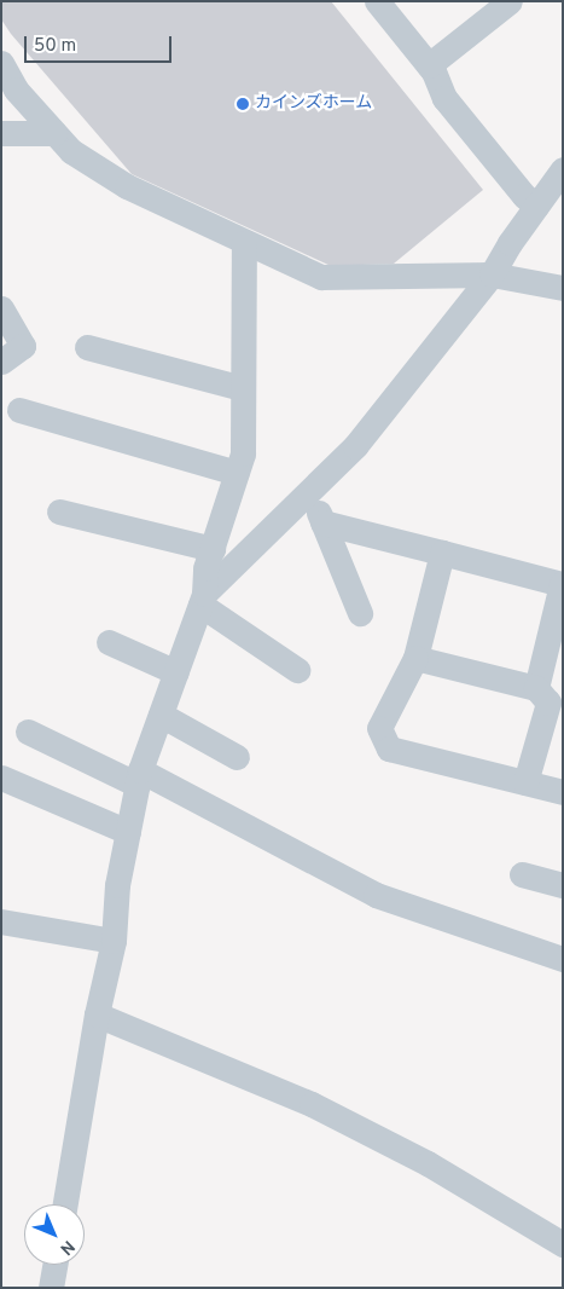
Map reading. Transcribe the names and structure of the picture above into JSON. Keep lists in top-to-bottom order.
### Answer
{
  "places": ["カインズホーム"],
  "scale_bar": "50 m",
  "north": "bottom right"
}
